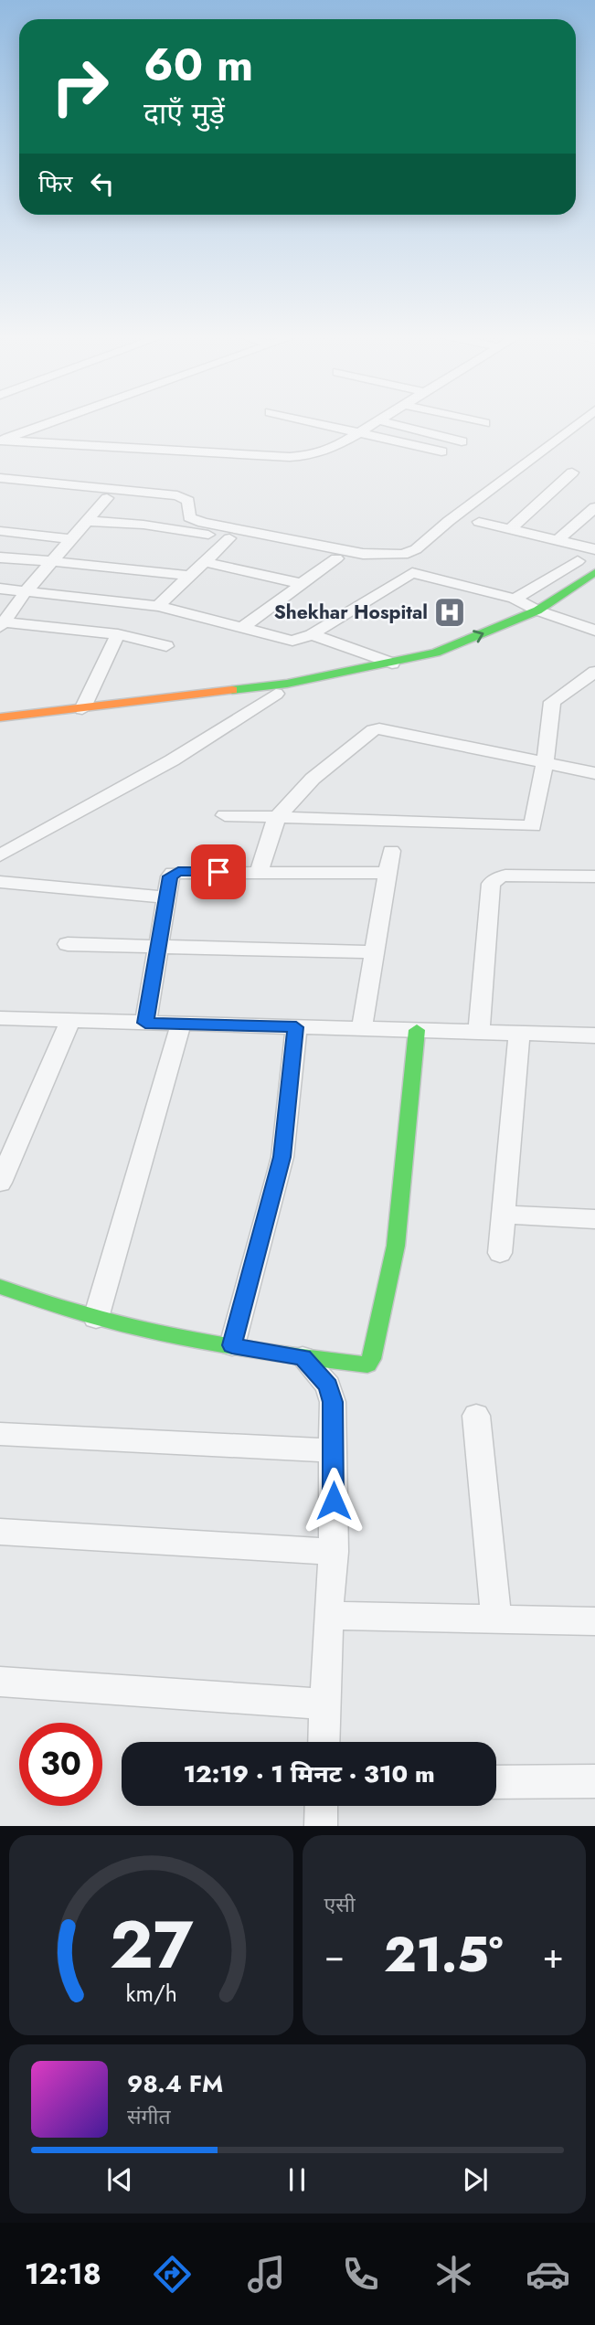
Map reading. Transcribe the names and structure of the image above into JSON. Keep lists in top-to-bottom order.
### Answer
{
  "places": {
    "hospital": ["Shekhar Hospital"]
  },
  "page": {
    "turn": ["60 m", "दाएँ मुड़ें"],
    "then": "फिर",
    "limit": "30",
    "trip": "12:19 · 1 मिनट · 310 m",
    "tile": "एसी",
    "heat": ["−", "21.5°", "+"],
    "song": ["98.4 FM", "संगीत"],
    "tabs": "12:18",
    "gauge": ["27", "km/h"]
  }
}
